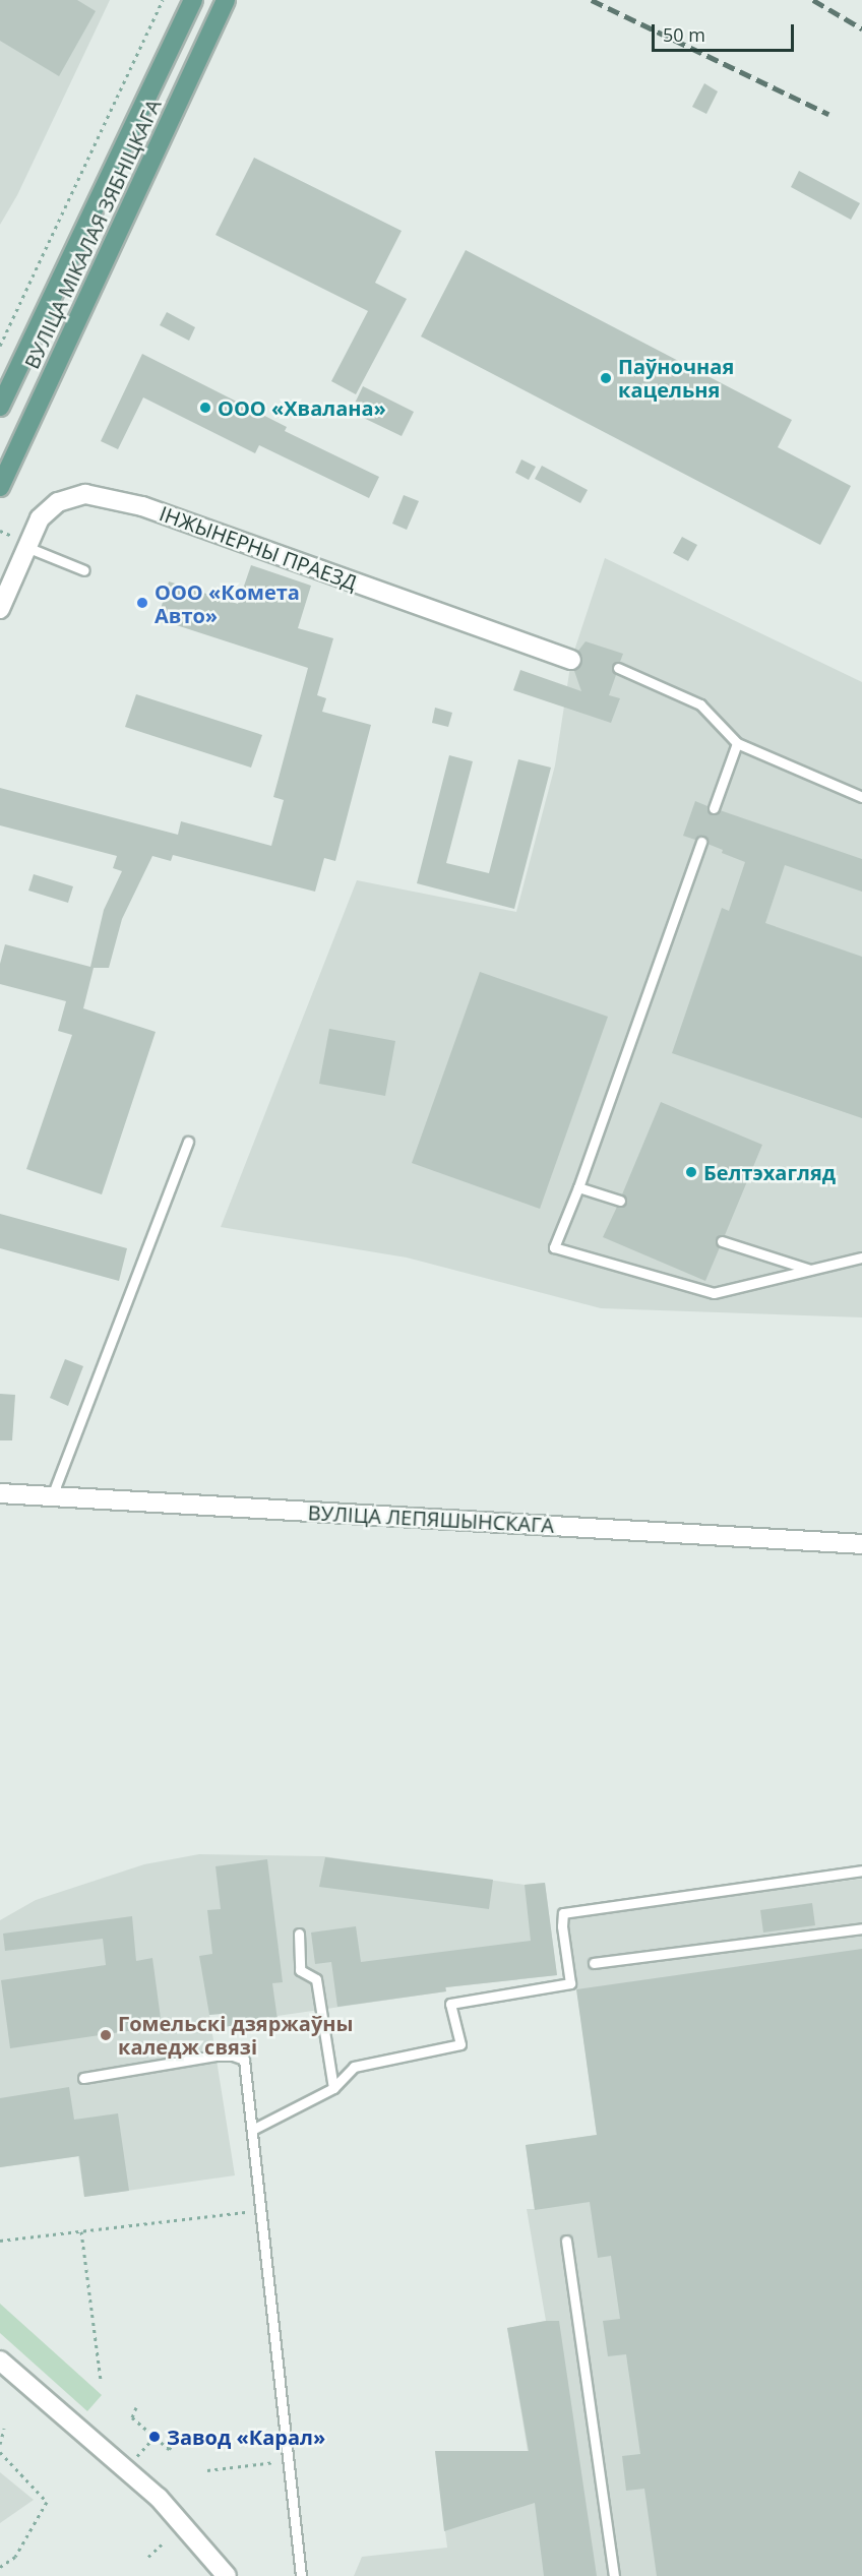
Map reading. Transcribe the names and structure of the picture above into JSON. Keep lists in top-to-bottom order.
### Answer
{
  "streets": {
    "main road": ["ВУЛІЦА МІКАЛАЯ ЗЯБНІЦКАГА", "ІНЖЫНЕРНЫ ПРАЕЗД", "ВУЛІЦА ЛЕПЯШЫНСКАГА"]
  },
  "places": [
    "Паўночная кацельня",
    "ООО «Хвалана»",
    "ООО «Комета Авто»",
    "Белтэхагляд",
    "Гомельскі дзяржаўны каледж связі",
    "Завод «Карал»"
  ],
  "scale_bar": "50 m"
}
